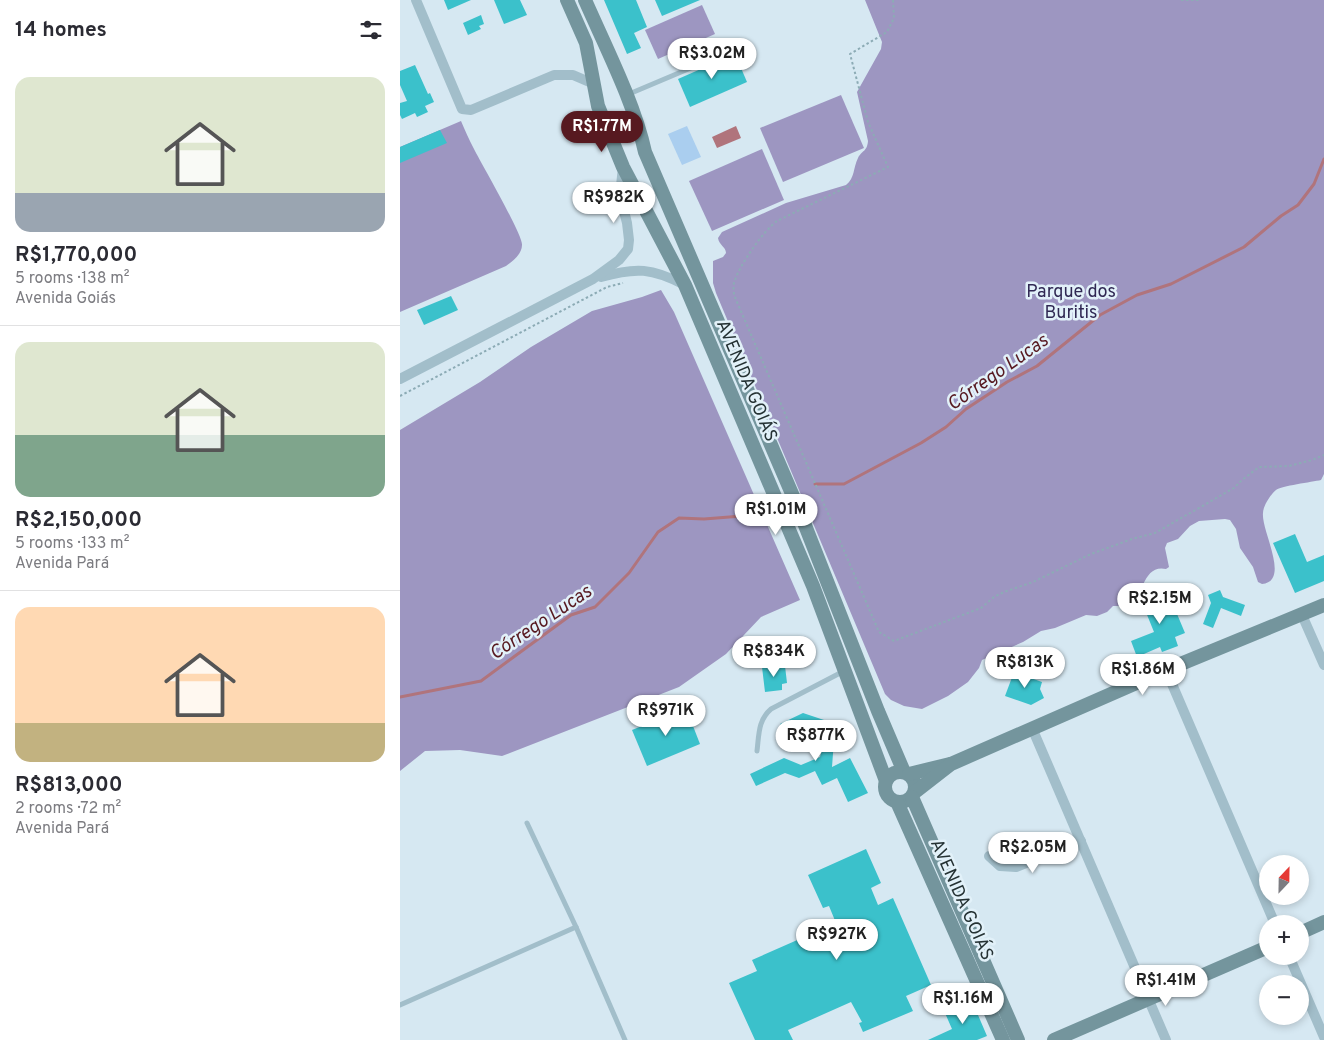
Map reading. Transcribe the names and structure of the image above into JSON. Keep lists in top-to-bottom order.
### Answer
{
  "streets": {
    "main road": ["AVENIDA GOIÁS"]
  },
  "water": ["Córrego Lucas"],
  "parks": ["Parque dos Buritis"],
  "north": "top",
  "page": {
    "heading": "14 homes",
    "price": [
      "R$3.02M",
      "R$1.77M",
      "R$982K",
      "R$1.01M",
      "R$2.15M",
      "R$834K",
      "R$813K",
      "R$1.86M",
      "R$971K",
      "R$877K",
      "R$2.05M",
      "R$927K",
      "R$1.41M",
      "R$1.16M"
    ],
    "list": [
      {
        "name": "R$1,770,000",
        "note": "5 rooms · 138 m² · Avenida Goiás"
      },
      {
        "name": "R$2,150,000",
        "note": "5 rooms · 133 m² · Avenida Pará"
      },
      {
        "name": "R$813,000",
        "note": "2 rooms · 72 m² · Avenida Pará"
      }
    ],
    "map_buttons": ["+", "−"]
  }
}
